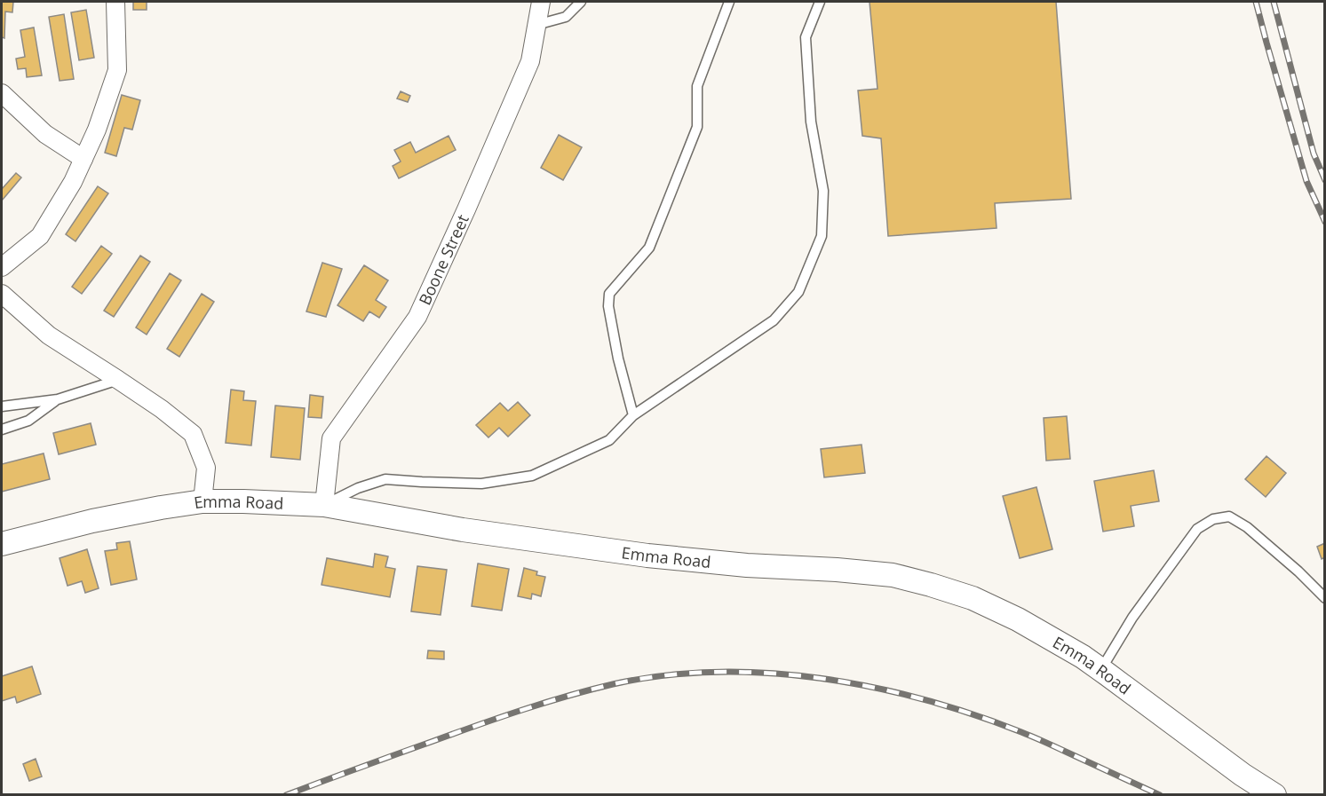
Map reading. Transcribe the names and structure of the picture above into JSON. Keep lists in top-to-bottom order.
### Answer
{
  "streets": {
    "street": ["Boone Street", "Emma Road"]
  },
  "crossings": [
    ["Boone Street", "Emma Road"]
  ]
}
